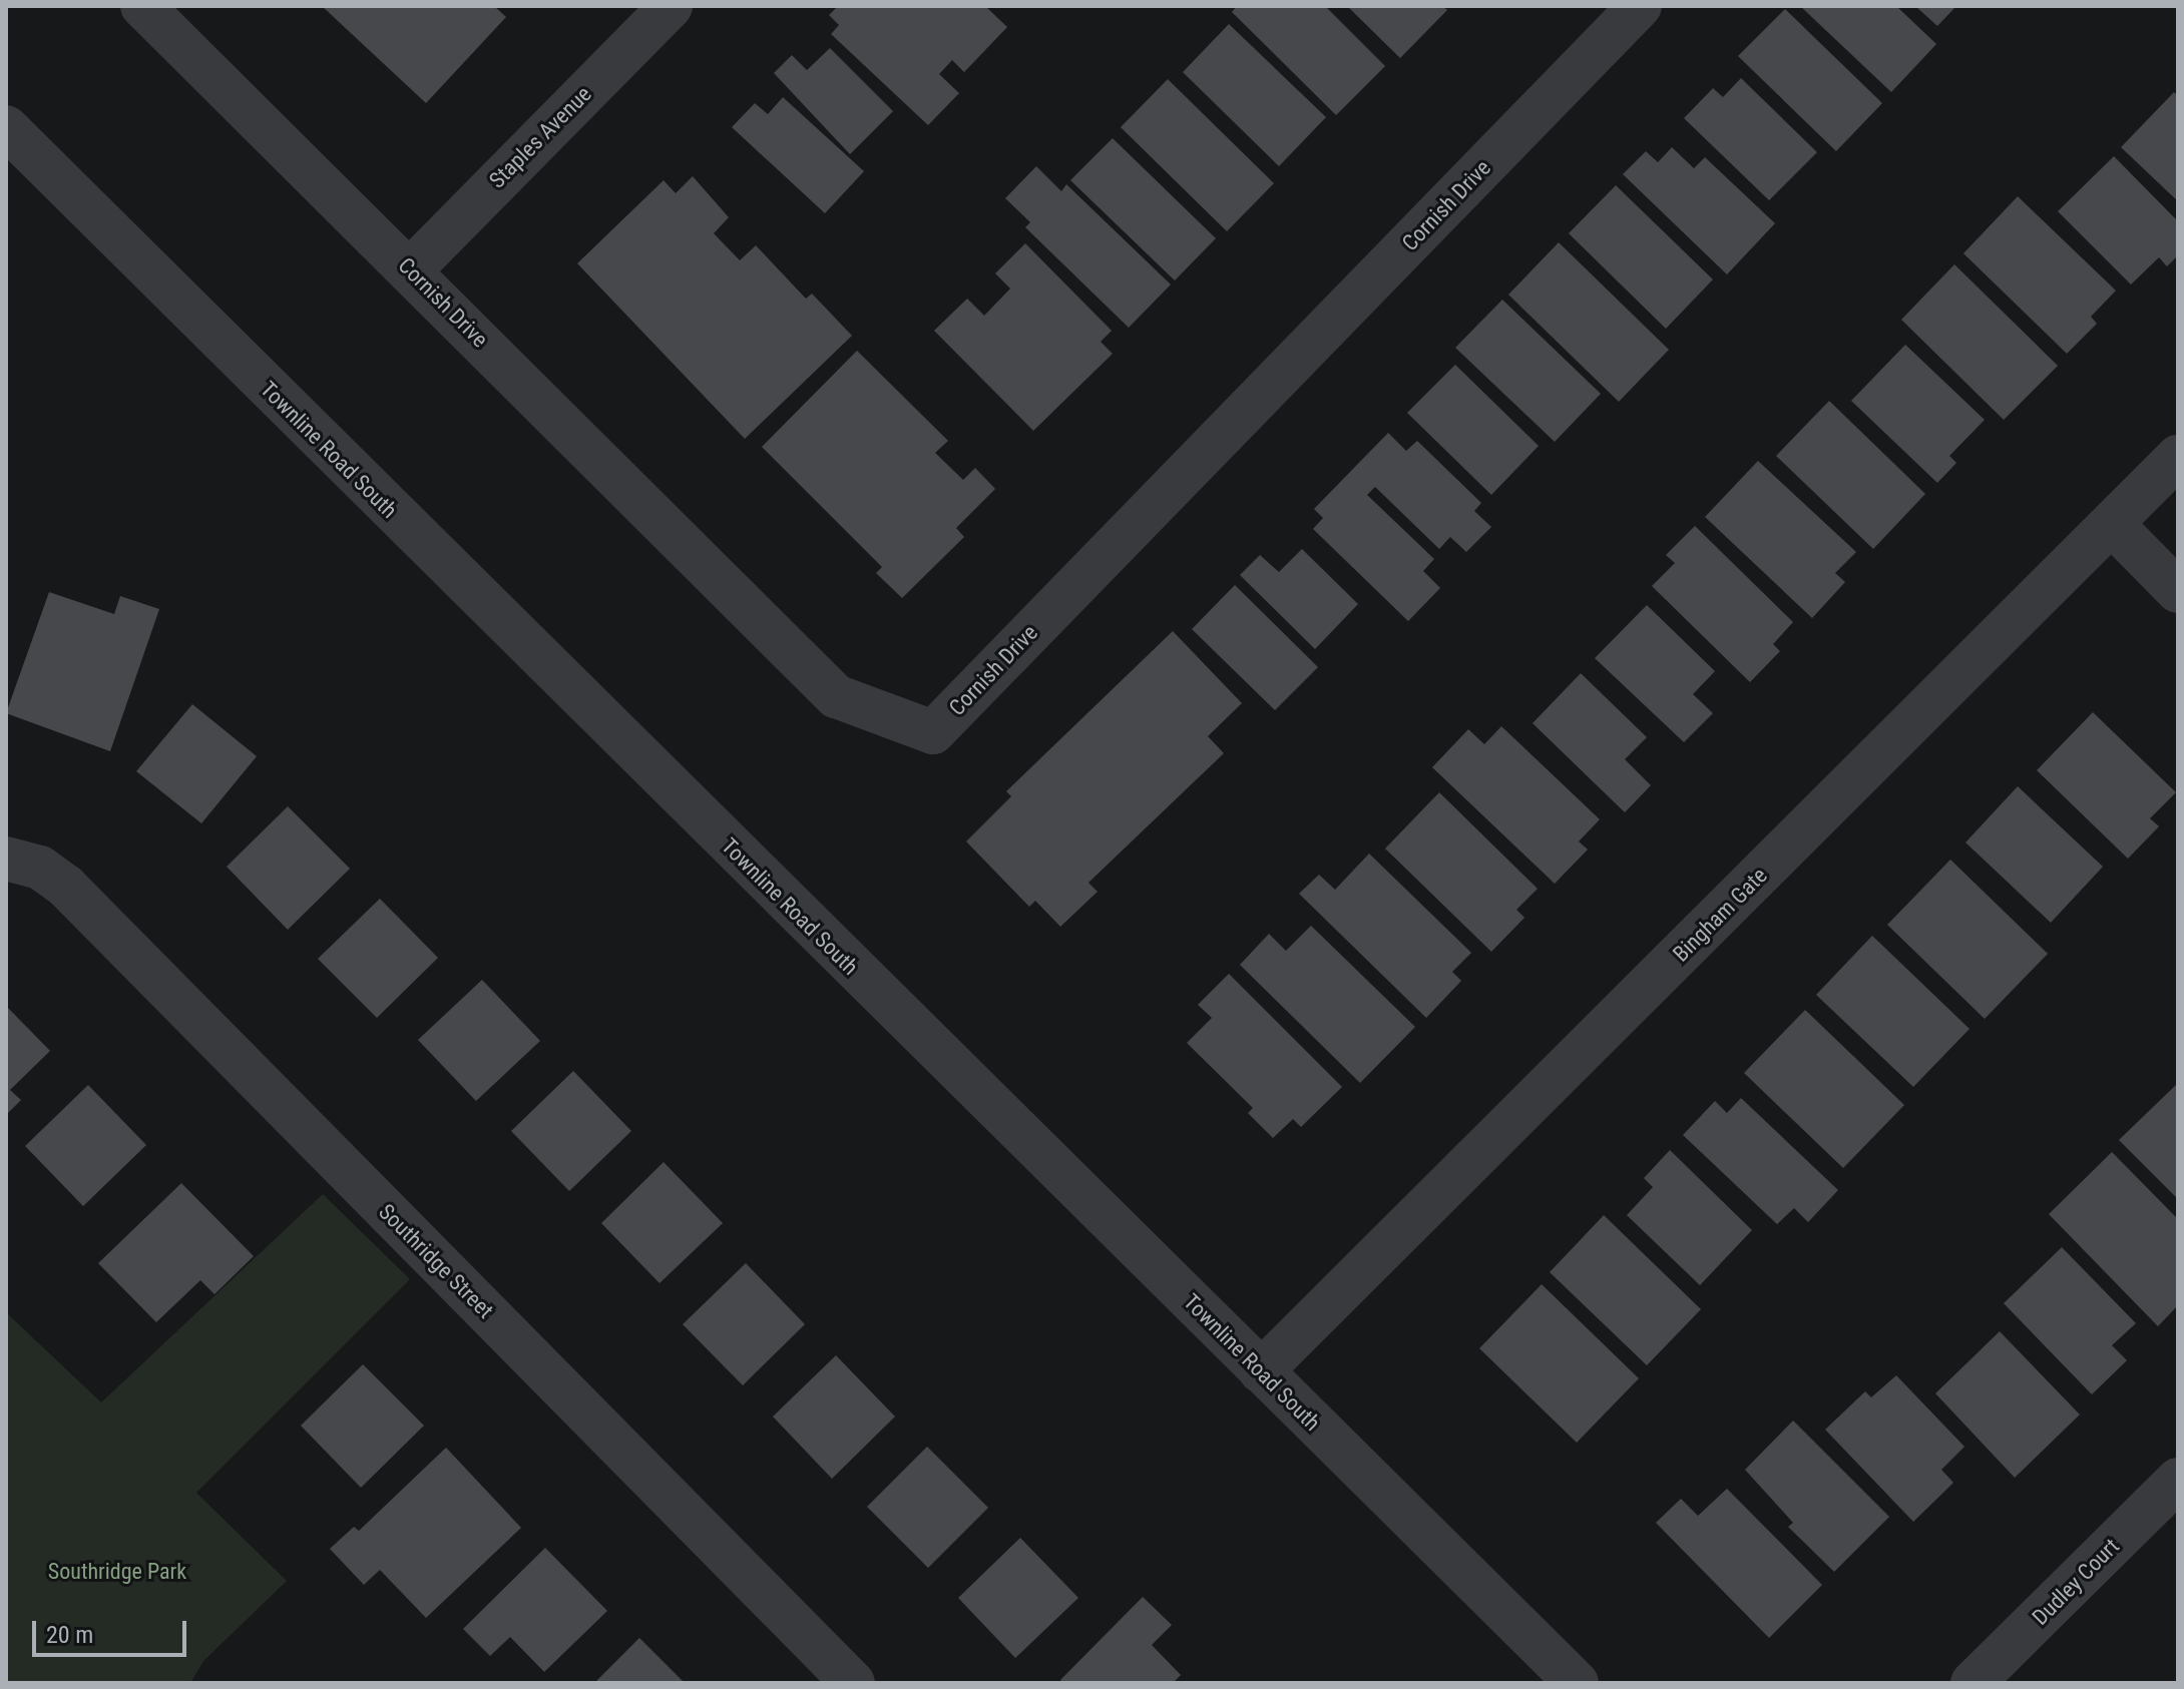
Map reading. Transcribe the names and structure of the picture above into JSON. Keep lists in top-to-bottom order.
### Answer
{
  "streets": {
    "street": [
      "Staples Avenue",
      "Cornish Drive",
      "Townline Road South",
      "Bingham Gate",
      "Southridge Street",
      "Dudley Court"
    ]
  },
  "crossings": [
    ["Staples Avenue", "Cornish Drive"],
    ["Townline Road South", "Bingham Gate"]
  ],
  "parks": ["Southridge Park"],
  "scale_bar": "20 m"
}
